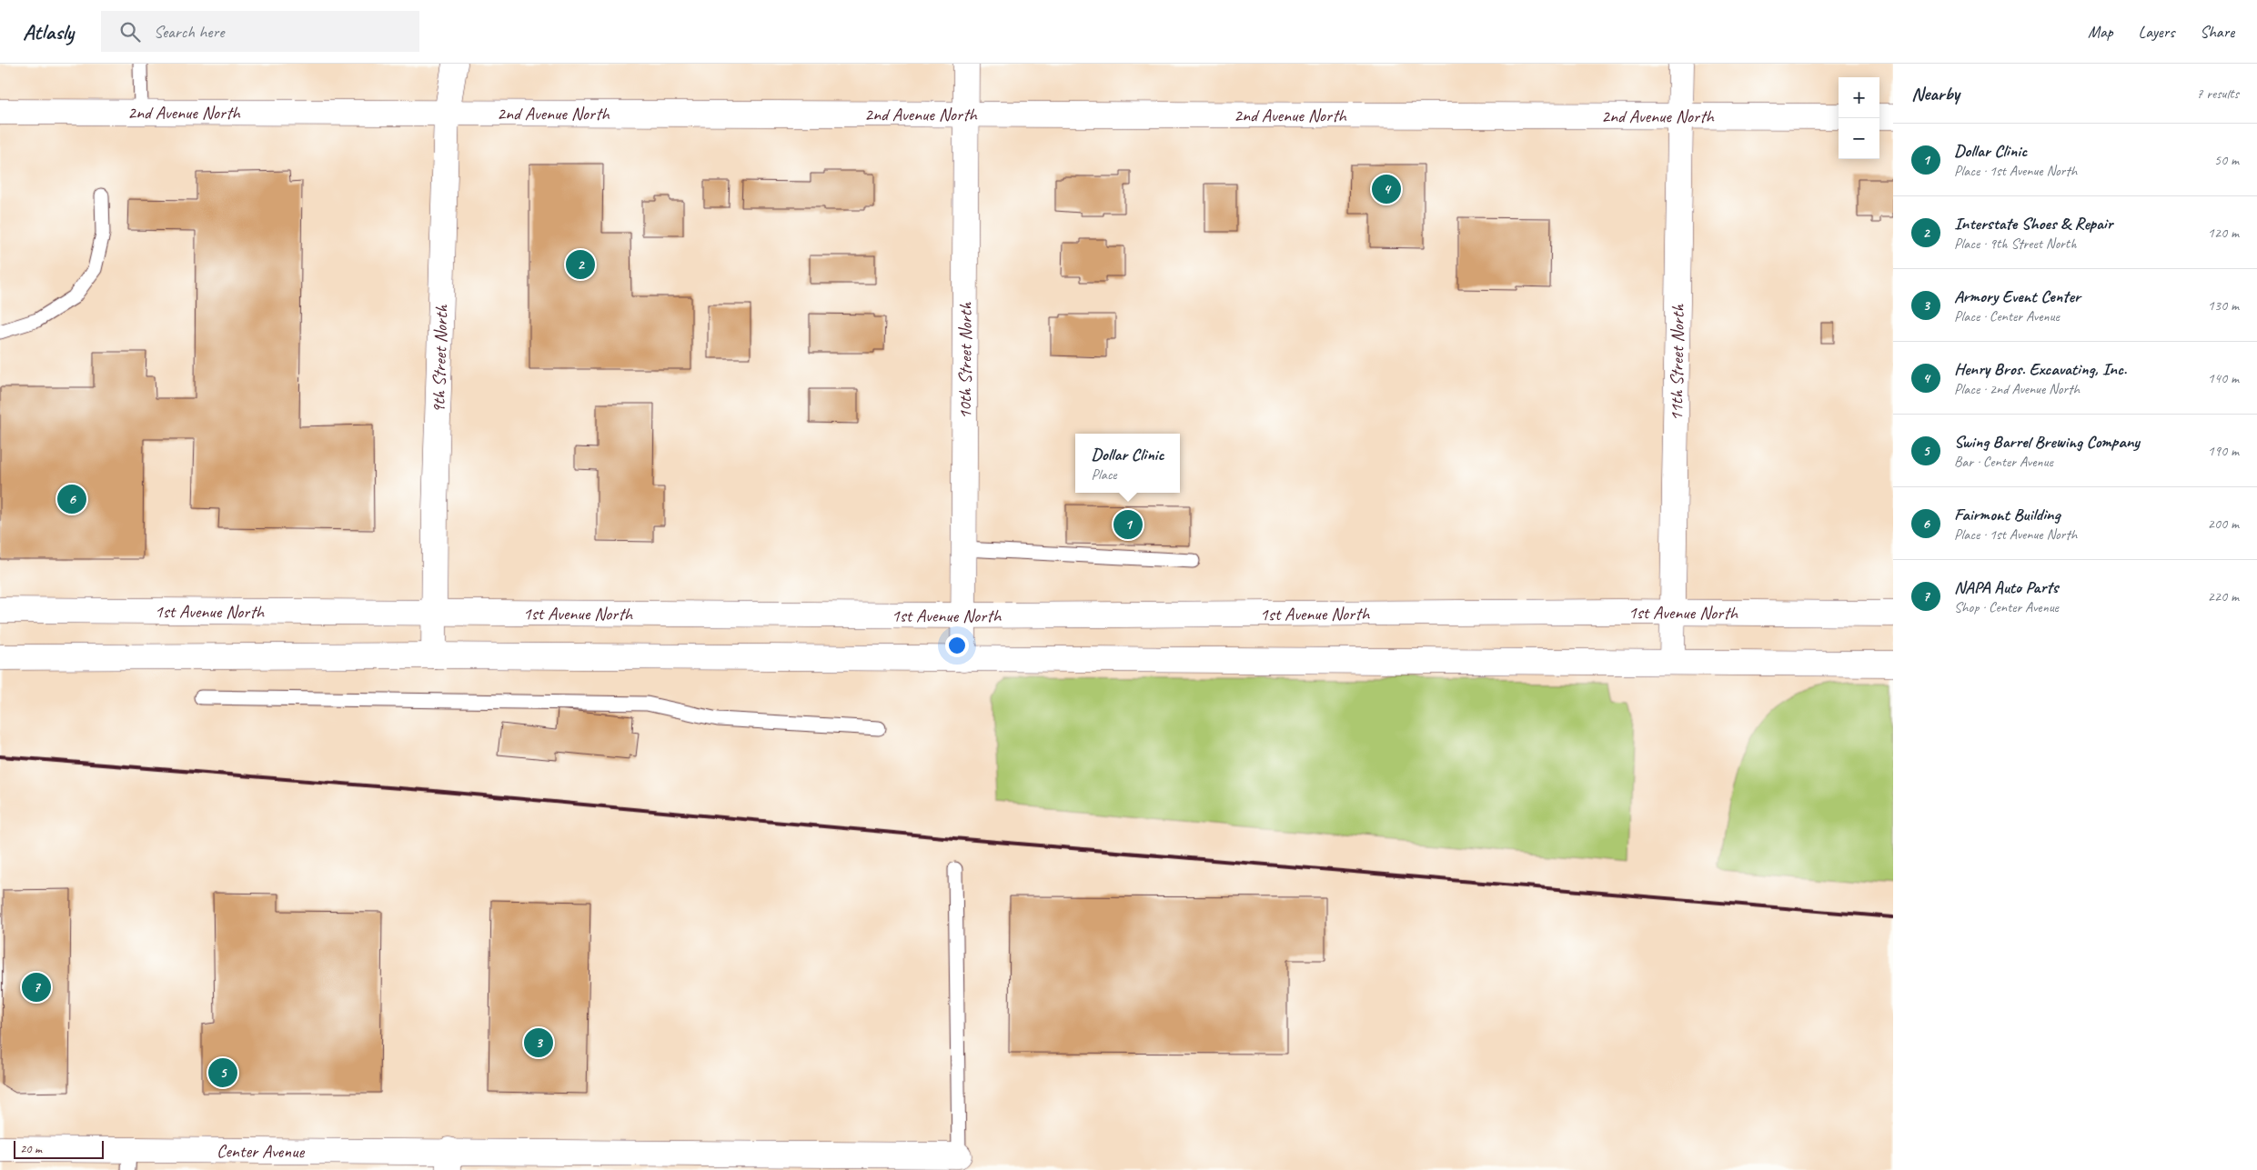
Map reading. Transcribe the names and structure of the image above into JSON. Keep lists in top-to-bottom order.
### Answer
{
  "streets": {
    "street": [
      "2nd Avenue North",
      "9th Street North",
      "10th Street North",
      "11th Street North",
      "1st Avenue North",
      "Center Avenue"
    ]
  },
  "crossings": [
    ["2nd Avenue North", "9th Street North"],
    ["2nd Avenue North", "10th Street North"],
    ["2nd Avenue North", "11th Street North"],
    ["9th Street North", "1st Avenue North"],
    ["10th Street North", "1st Avenue North"],
    ["11th Street North", "1st Avenue North"]
  ],
  "scale_bar": "20 m",
  "page": {
    "header": "Atlasly",
    "search": "Search here",
    "nav": ["Map", "Layers", "Share"],
    "heading": ["Nearby", "7 results"],
    "map_buttons": ["+", "−"],
    "list": [
      {
        "mark": "1",
        "name": "Dollar Clinic",
        "note": "Place · 1st Avenue North",
        "value": "50 m"
      },
      {
        "mark": "2",
        "name": "Interstate Shoes & Repair",
        "note": "Place · 9th Street North",
        "value": "120 m"
      },
      {
        "mark": "3",
        "name": "Armory Event Center",
        "note": "Place · Center Avenue",
        "value": "130 m"
      },
      {
        "mark": "4",
        "name": "Henry Bros. Excavating, Inc.",
        "note": "Place · 2nd Avenue North",
        "value": "140 m"
      },
      {
        "mark": "5",
        "name": "Swing Barrel Brewing Company",
        "note": "Bar · Center Avenue",
        "value": "190 m"
      },
      {
        "mark": "6",
        "name": "Fairmont Building",
        "note": "Place · 1st Avenue North",
        "value": "200 m"
      },
      {
        "mark": "7",
        "name": "NAPA Auto Parts",
        "note": "Shop · Center Avenue",
        "value": "220 m"
      }
    ],
    "pins": [
      "4",
      "2",
      "6",
      "1",
      "7",
      "3",
      "5"
    ],
    "popup": ["Dollar Clinic", "Place"],
    "scale": "20 m"
  }
}
